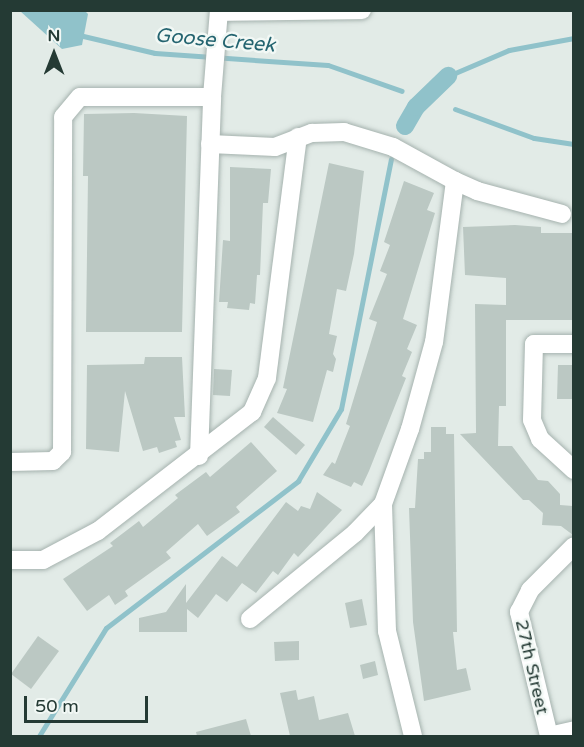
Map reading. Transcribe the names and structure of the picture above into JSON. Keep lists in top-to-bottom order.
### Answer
{
  "streets": {
    "street": ["27th Street"]
  },
  "water": ["Goose Creek"],
  "scale_bar": "50 m",
  "north": "top"
}
